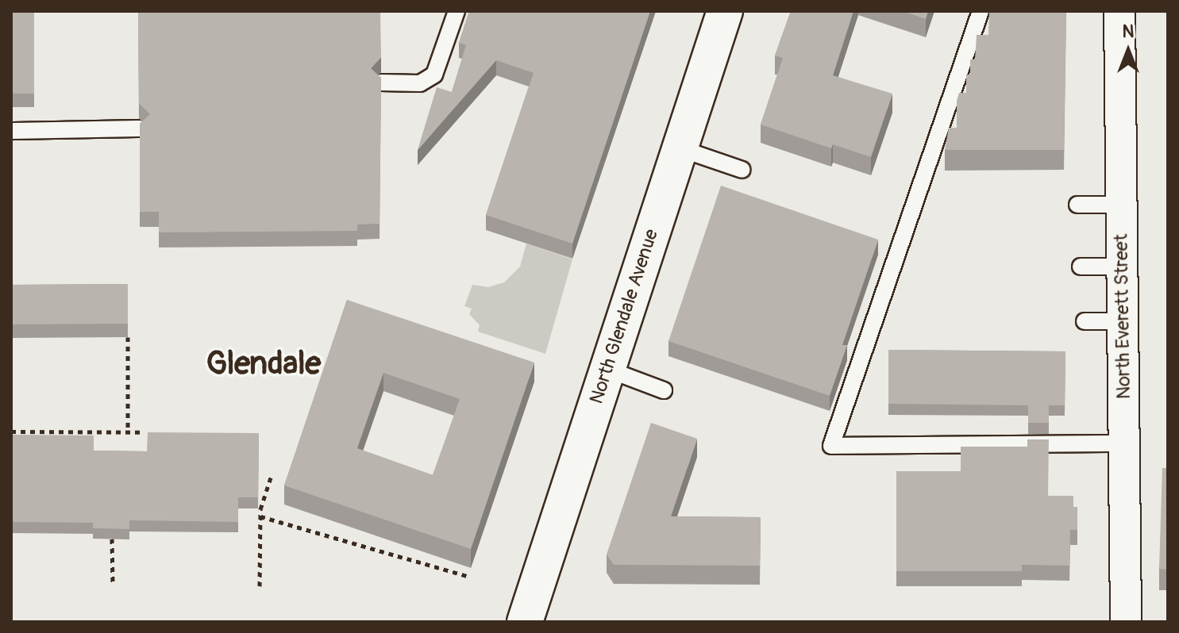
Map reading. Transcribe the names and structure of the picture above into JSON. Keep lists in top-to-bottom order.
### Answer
{
  "streets": {
    "main road": ["North Glendale Avenue"],
    "street": ["North Everett Street"]
  },
  "districts": ["Glendale"],
  "north": "top"
}
